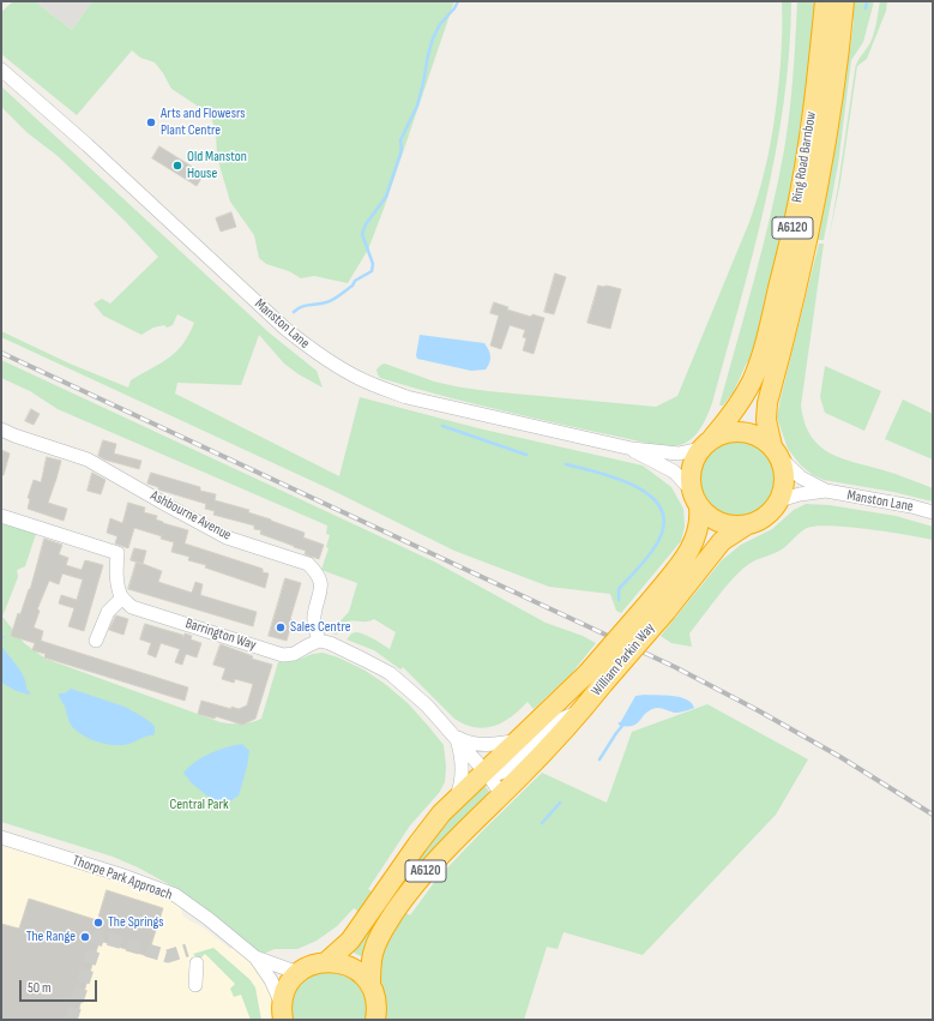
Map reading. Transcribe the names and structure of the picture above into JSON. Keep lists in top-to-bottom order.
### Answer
{
  "streets": {
    "highway": ["Ring Road Barnbow", "A6120", "William Parkin Way"],
    "street": [
      "Manston Lane",
      "Ashbourne Avenue",
      "Barrington Way",
      "Thorpe Park Approach"
    ]
  },
  "crossings": [
    ["Ring Road Barnbow", "Manston Lane"],
    ["Ring Road Barnbow", "William Parkin Way"],
    ["Manston Lane", "William Parkin Way"],
    ["Ashbourne Avenue", "Barrington Way"]
  ],
  "parks": ["Central Park"],
  "places": [
    "Arts and Flowesrs Plant Centre",
    "Old Manston House",
    "Sales Centre",
    "The Springs",
    "The Range"
  ],
  "scale_bar": "50 m"
}
